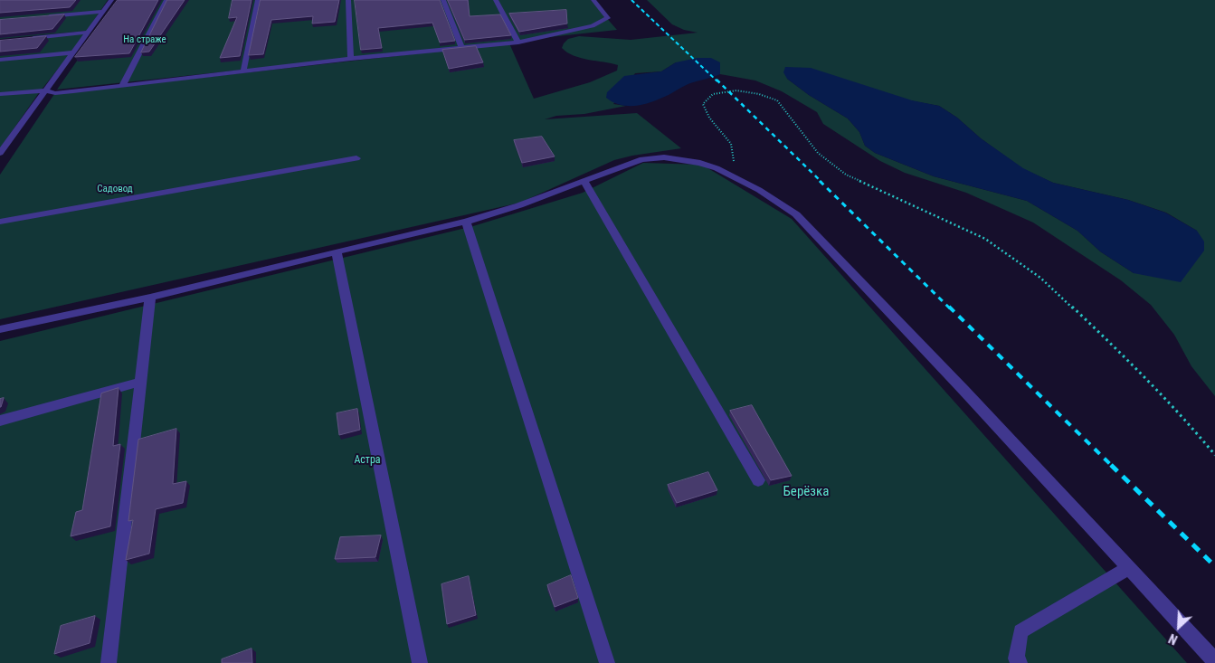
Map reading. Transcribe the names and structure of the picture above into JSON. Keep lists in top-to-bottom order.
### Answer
{
  "parks": [
    "На страже",
    "Садовод",
    "Астра",
    "Берёзка"
  ],
  "north": "bottom left"
}
